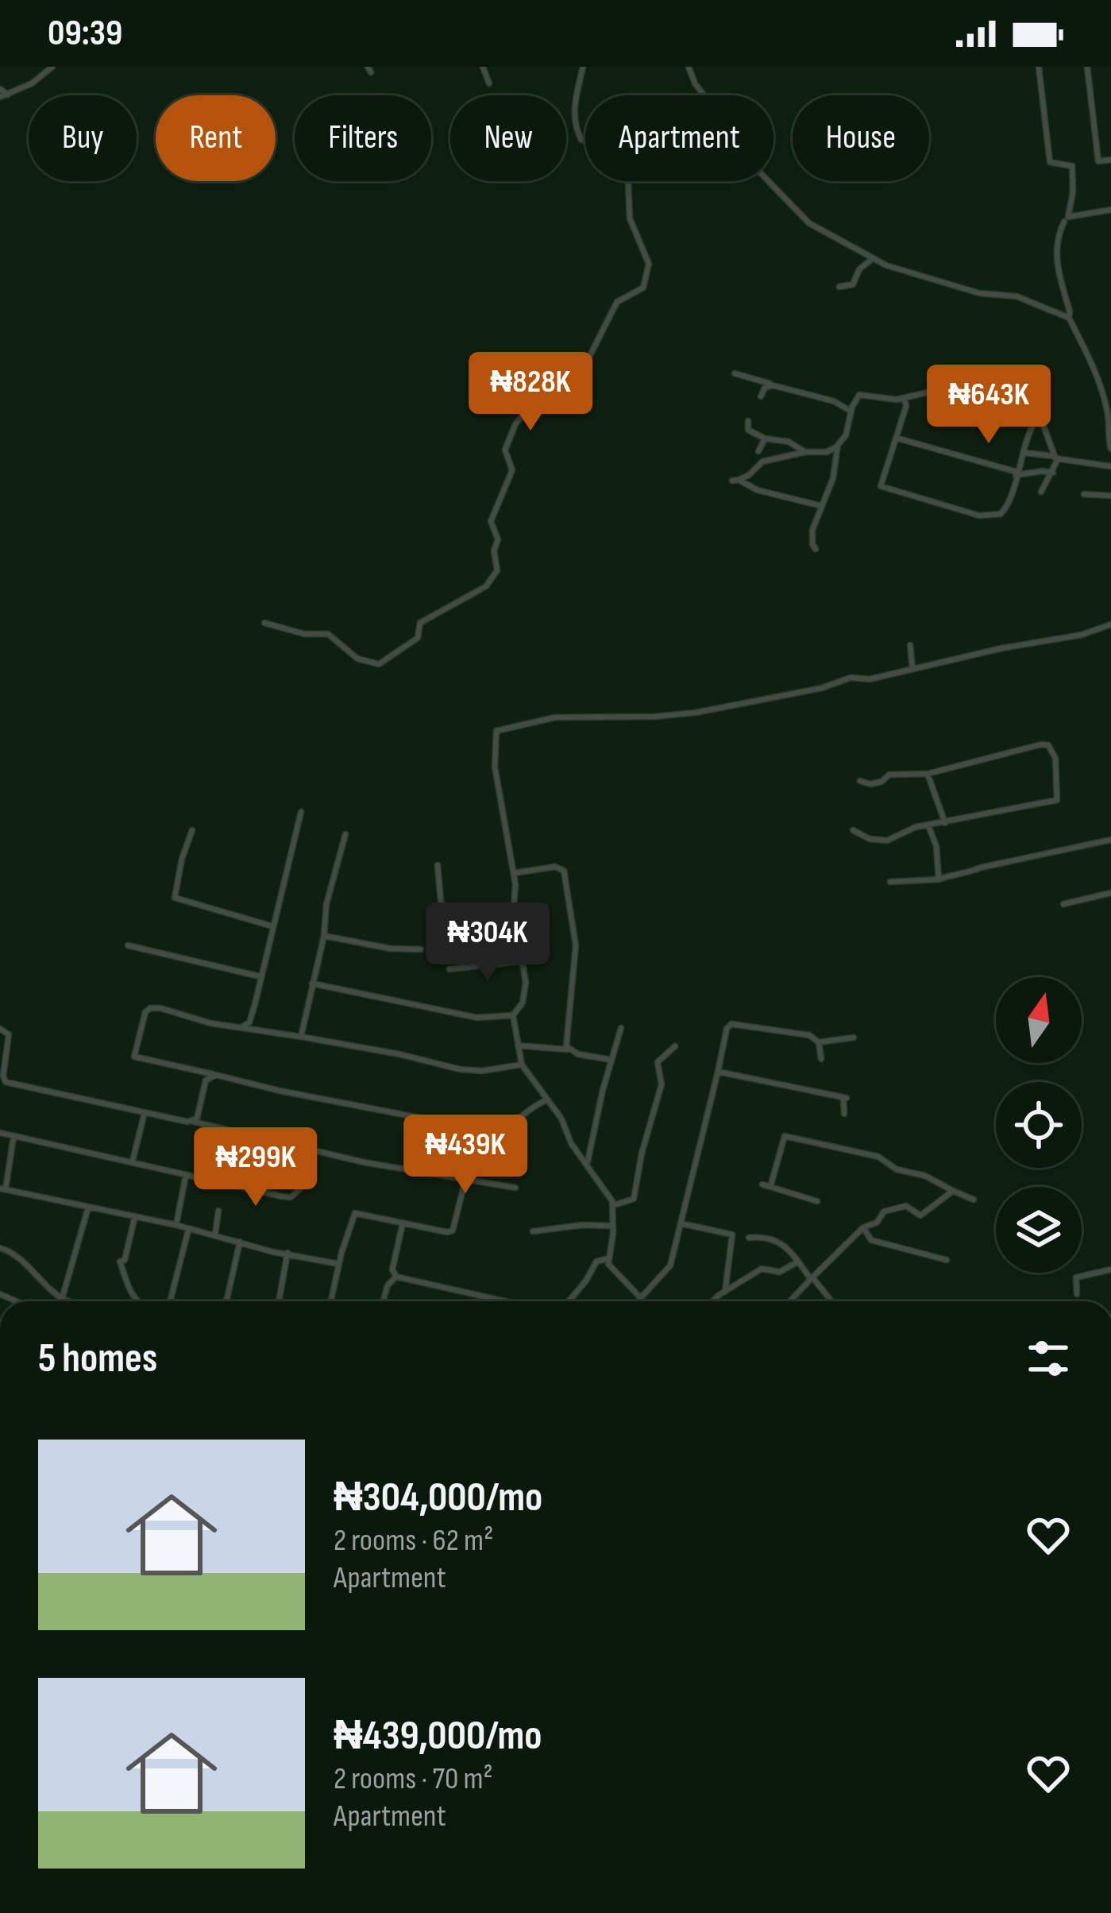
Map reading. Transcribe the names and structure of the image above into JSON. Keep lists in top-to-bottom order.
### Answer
{
  "north": "top",
  "page": {
    "status": "09:39",
    "chip": [
      "Buy",
      "Rent",
      "Filters",
      "New",
      "Apartment",
      "House"
    ],
    "price": [
      "₦828K",
      "₦643K",
      "₦304K",
      "₦439K",
      "₦299K"
    ],
    "heading": "5 homes",
    "list": [
      {
        "name": "₦304,000/mo",
        "note": "2 rooms · 62 m² · Apartment"
      },
      {
        "name": "₦439,000/mo",
        "note": "2 rooms · 70 m² · Apartment"
      }
    ]
  }
}
